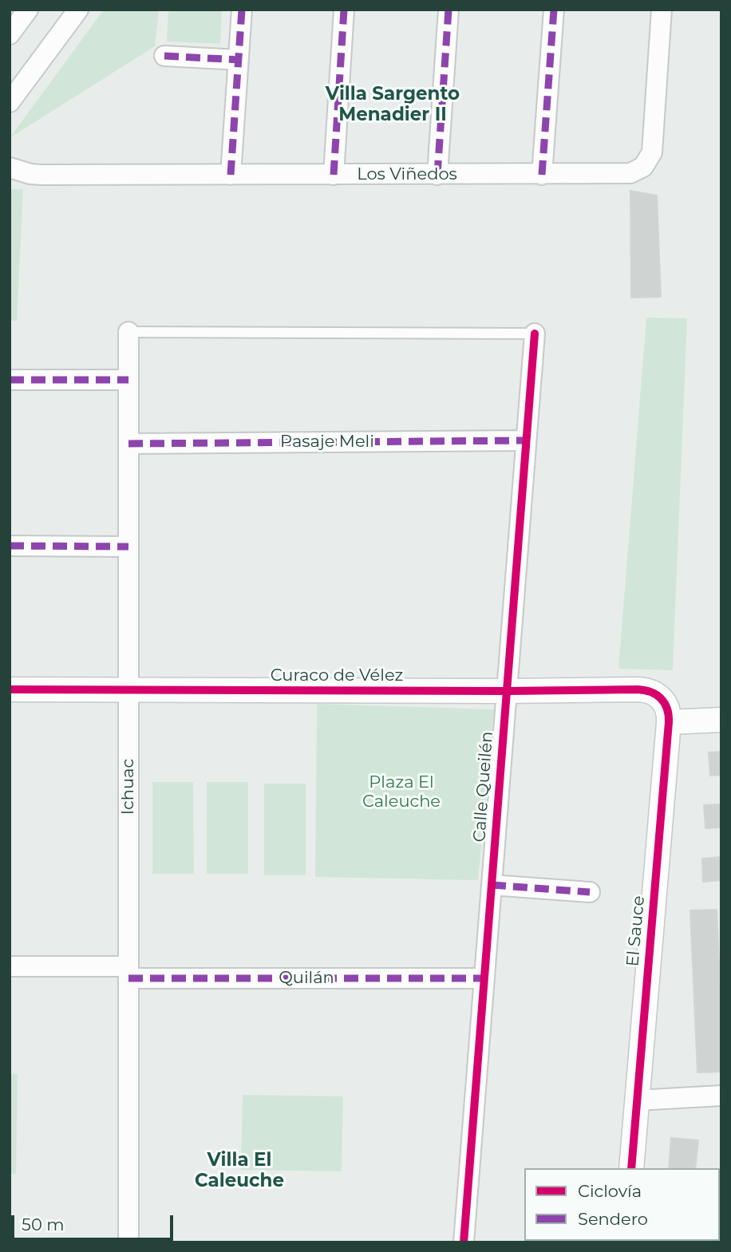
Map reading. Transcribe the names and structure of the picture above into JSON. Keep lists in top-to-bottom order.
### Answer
{
  "streets": {
    "street": [
      "Los Viñedos",
      "Pasaje Meli",
      "Curaco de Vélez",
      "Ichuac",
      "Calle Queilén",
      "El Sauce",
      "Quilán"
    ]
  },
  "crossings": [
    ["Pasaje Meli", "Ichuac"],
    ["Pasaje Meli", "Calle Queilén"],
    ["Curaco de Vélez", "Ichuac"],
    ["Curaco de Vélez", "Calle Queilén"],
    ["Curaco de Vélez", "El Sauce"],
    ["Ichuac", "Quilán"],
    ["Calle Queilén", "Quilán"]
  ],
  "districts": ["Villa Sargento Menadier II", "Villa El Caleuche"],
  "parks": ["Plaza El Caleuche"],
  "legend": ["Ciclovía", "Sendero"],
  "scale_bar": "50 m"
}
